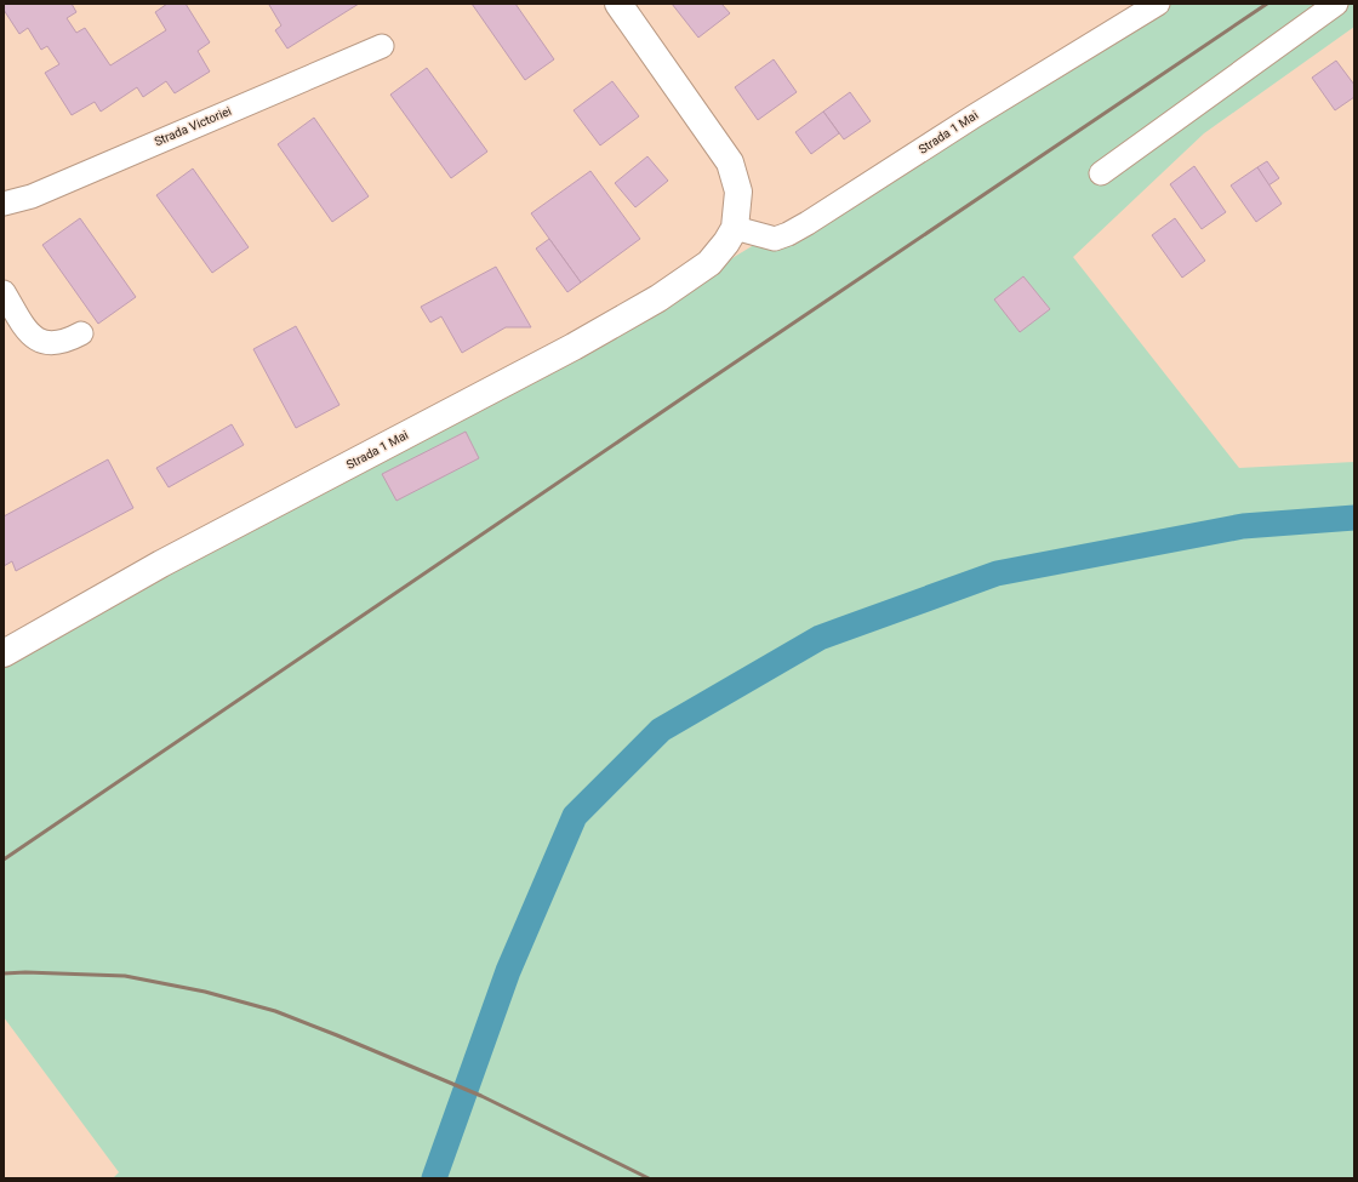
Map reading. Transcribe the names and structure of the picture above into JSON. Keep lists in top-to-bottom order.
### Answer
{
  "streets": {
    "main road": ["Strada 1 Mai"],
    "street": ["Strada Victoriei"]
  }
}
